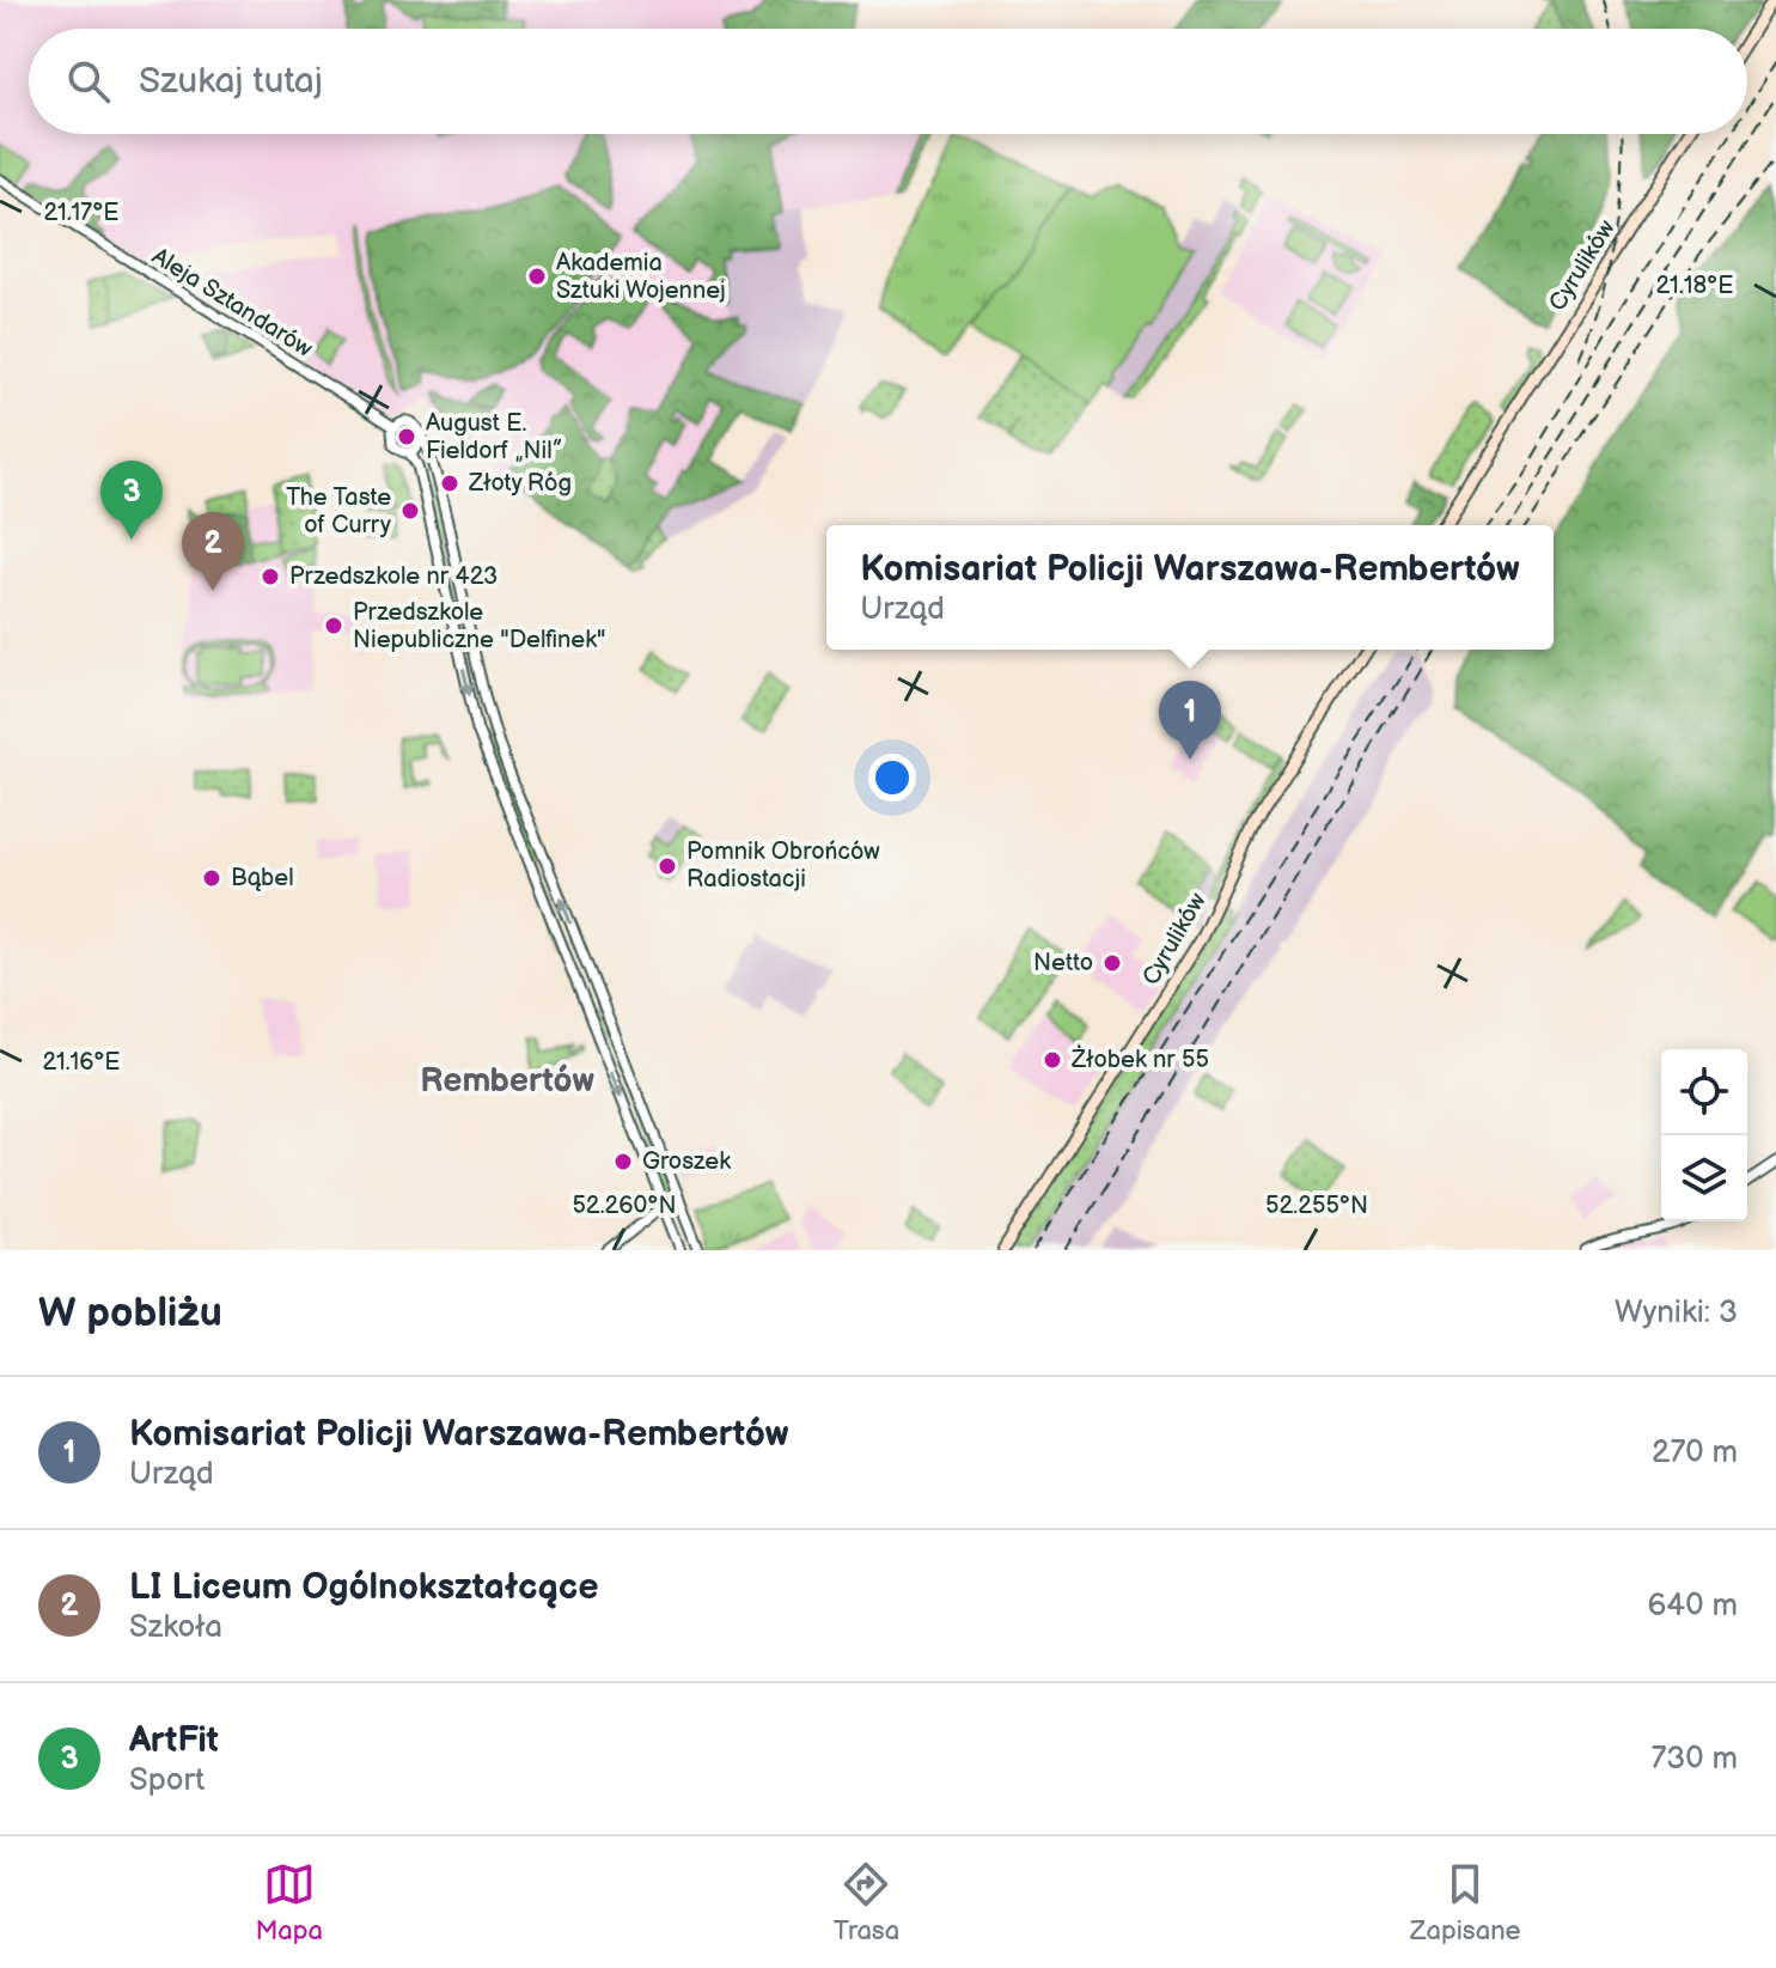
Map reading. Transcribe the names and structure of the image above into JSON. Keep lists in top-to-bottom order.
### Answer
{
  "streets": {
    "main road": ["Cyrulików"],
    "street": ["Aleja Sztandarów"]
  },
  "districts": ["Rembertów"],
  "places": [
    "Akademia Sztuki Wojennej",
    "August E. Fieldorf „Nil”",
    "Złoty Róg",
    "The Taste of Curry",
    "Przedszkole nr 423",
    "Przedszkole Niepubliczne \"Delfinek\"",
    "Pomnik Obrońców Radiostacji",
    "Bąbel",
    "Netto",
    "Żłobek nr 55",
    "Groszek"
  ],
  "page": {
    "search": "Szukaj tutaj",
    "pins": ["3", "2", "1"],
    "popup": ["Komisariat Policji Warszawa-Rembertów", "Urząd"],
    "heading": ["W pobliżu", "Wyniki: 3"],
    "list": [
      {
        "mark": "1",
        "name": "Komisariat Policji Warszawa-Rembertów",
        "note": "Urząd",
        "value": "270 m"
      },
      {
        "mark": "2",
        "name": "LI Liceum Ogólnokształcące",
        "note": "Szkoła",
        "value": "640 m"
      },
      {
        "mark": "3",
        "name": "ArtFit",
        "note": "Sport",
        "value": "730 m"
      }
    ],
    "nav": ["Mapa", "Trasa", "Zapisane"]
  },
  "coordinates": [
    "21.17°E",
    "21.18°E",
    "21.16°E",
    "52.260°N",
    "52.255°N"
  ]
}
